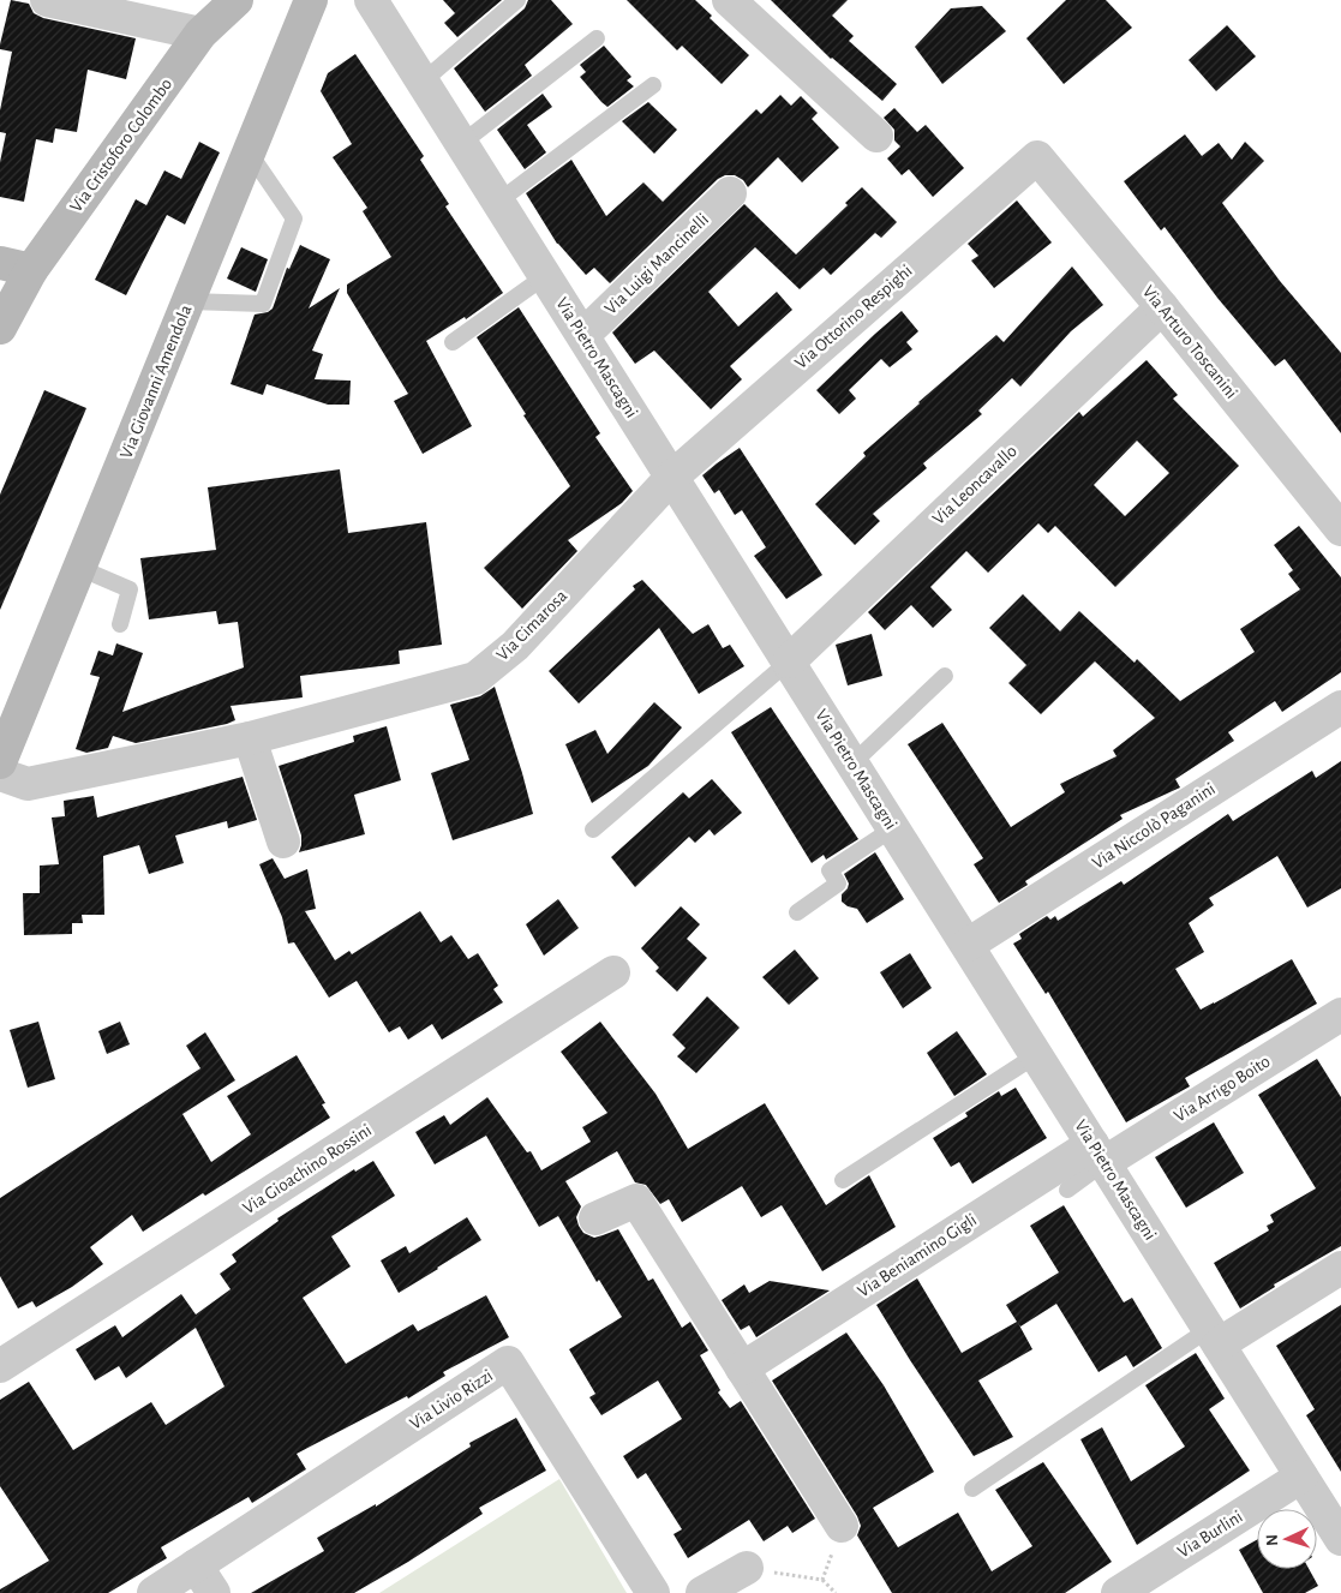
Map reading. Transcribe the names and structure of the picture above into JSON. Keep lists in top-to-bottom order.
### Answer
{
  "streets": {
    "main road": ["Via Cristoforo Colombo", "Via Giovanni Amendola"],
    "street": [
      "Via Luigi Mancinelli",
      "Via Ottorino Respighi",
      "Via Arturo Toscanini",
      "Via Pietro Mascagni",
      "Via Leoncavallo",
      "Via Cimarosa",
      "Via Niccolò Paganini",
      "Via Arrigo Boito",
      "Via Gioachino Rossini",
      "Via Beniamino Gigli",
      "Via Livio Rizzi",
      "Via Burlini"
    ]
  },
  "crossings": [
    ["Via Luigi Mancinelli", "Via Pietro Mascagni"],
    ["Via Ottorino Respighi", "Via Arturo Toscanini"],
    ["Via Ottorino Respighi", "Via Pietro Mascagni"],
    ["Via Ottorino Respighi", "Via Cimarosa"],
    ["Via Arturo Toscanini", "Via Leoncavallo"],
    ["Via Pietro Mascagni", "Via Leoncavallo"],
    ["Via Pietro Mascagni", "Via Cimarosa"],
    ["Via Pietro Mascagni", "Via Niccolò Paganini"],
    ["Via Pietro Mascagni", "Via Arrigo Boito"],
    ["Via Pietro Mascagni", "Via Beniamino Gigli"],
    ["Via Pietro Mascagni", "Via Burlini"],
    ["Via Arrigo Boito", "Via Beniamino Gigli"]
  ],
  "north": "left"
}
